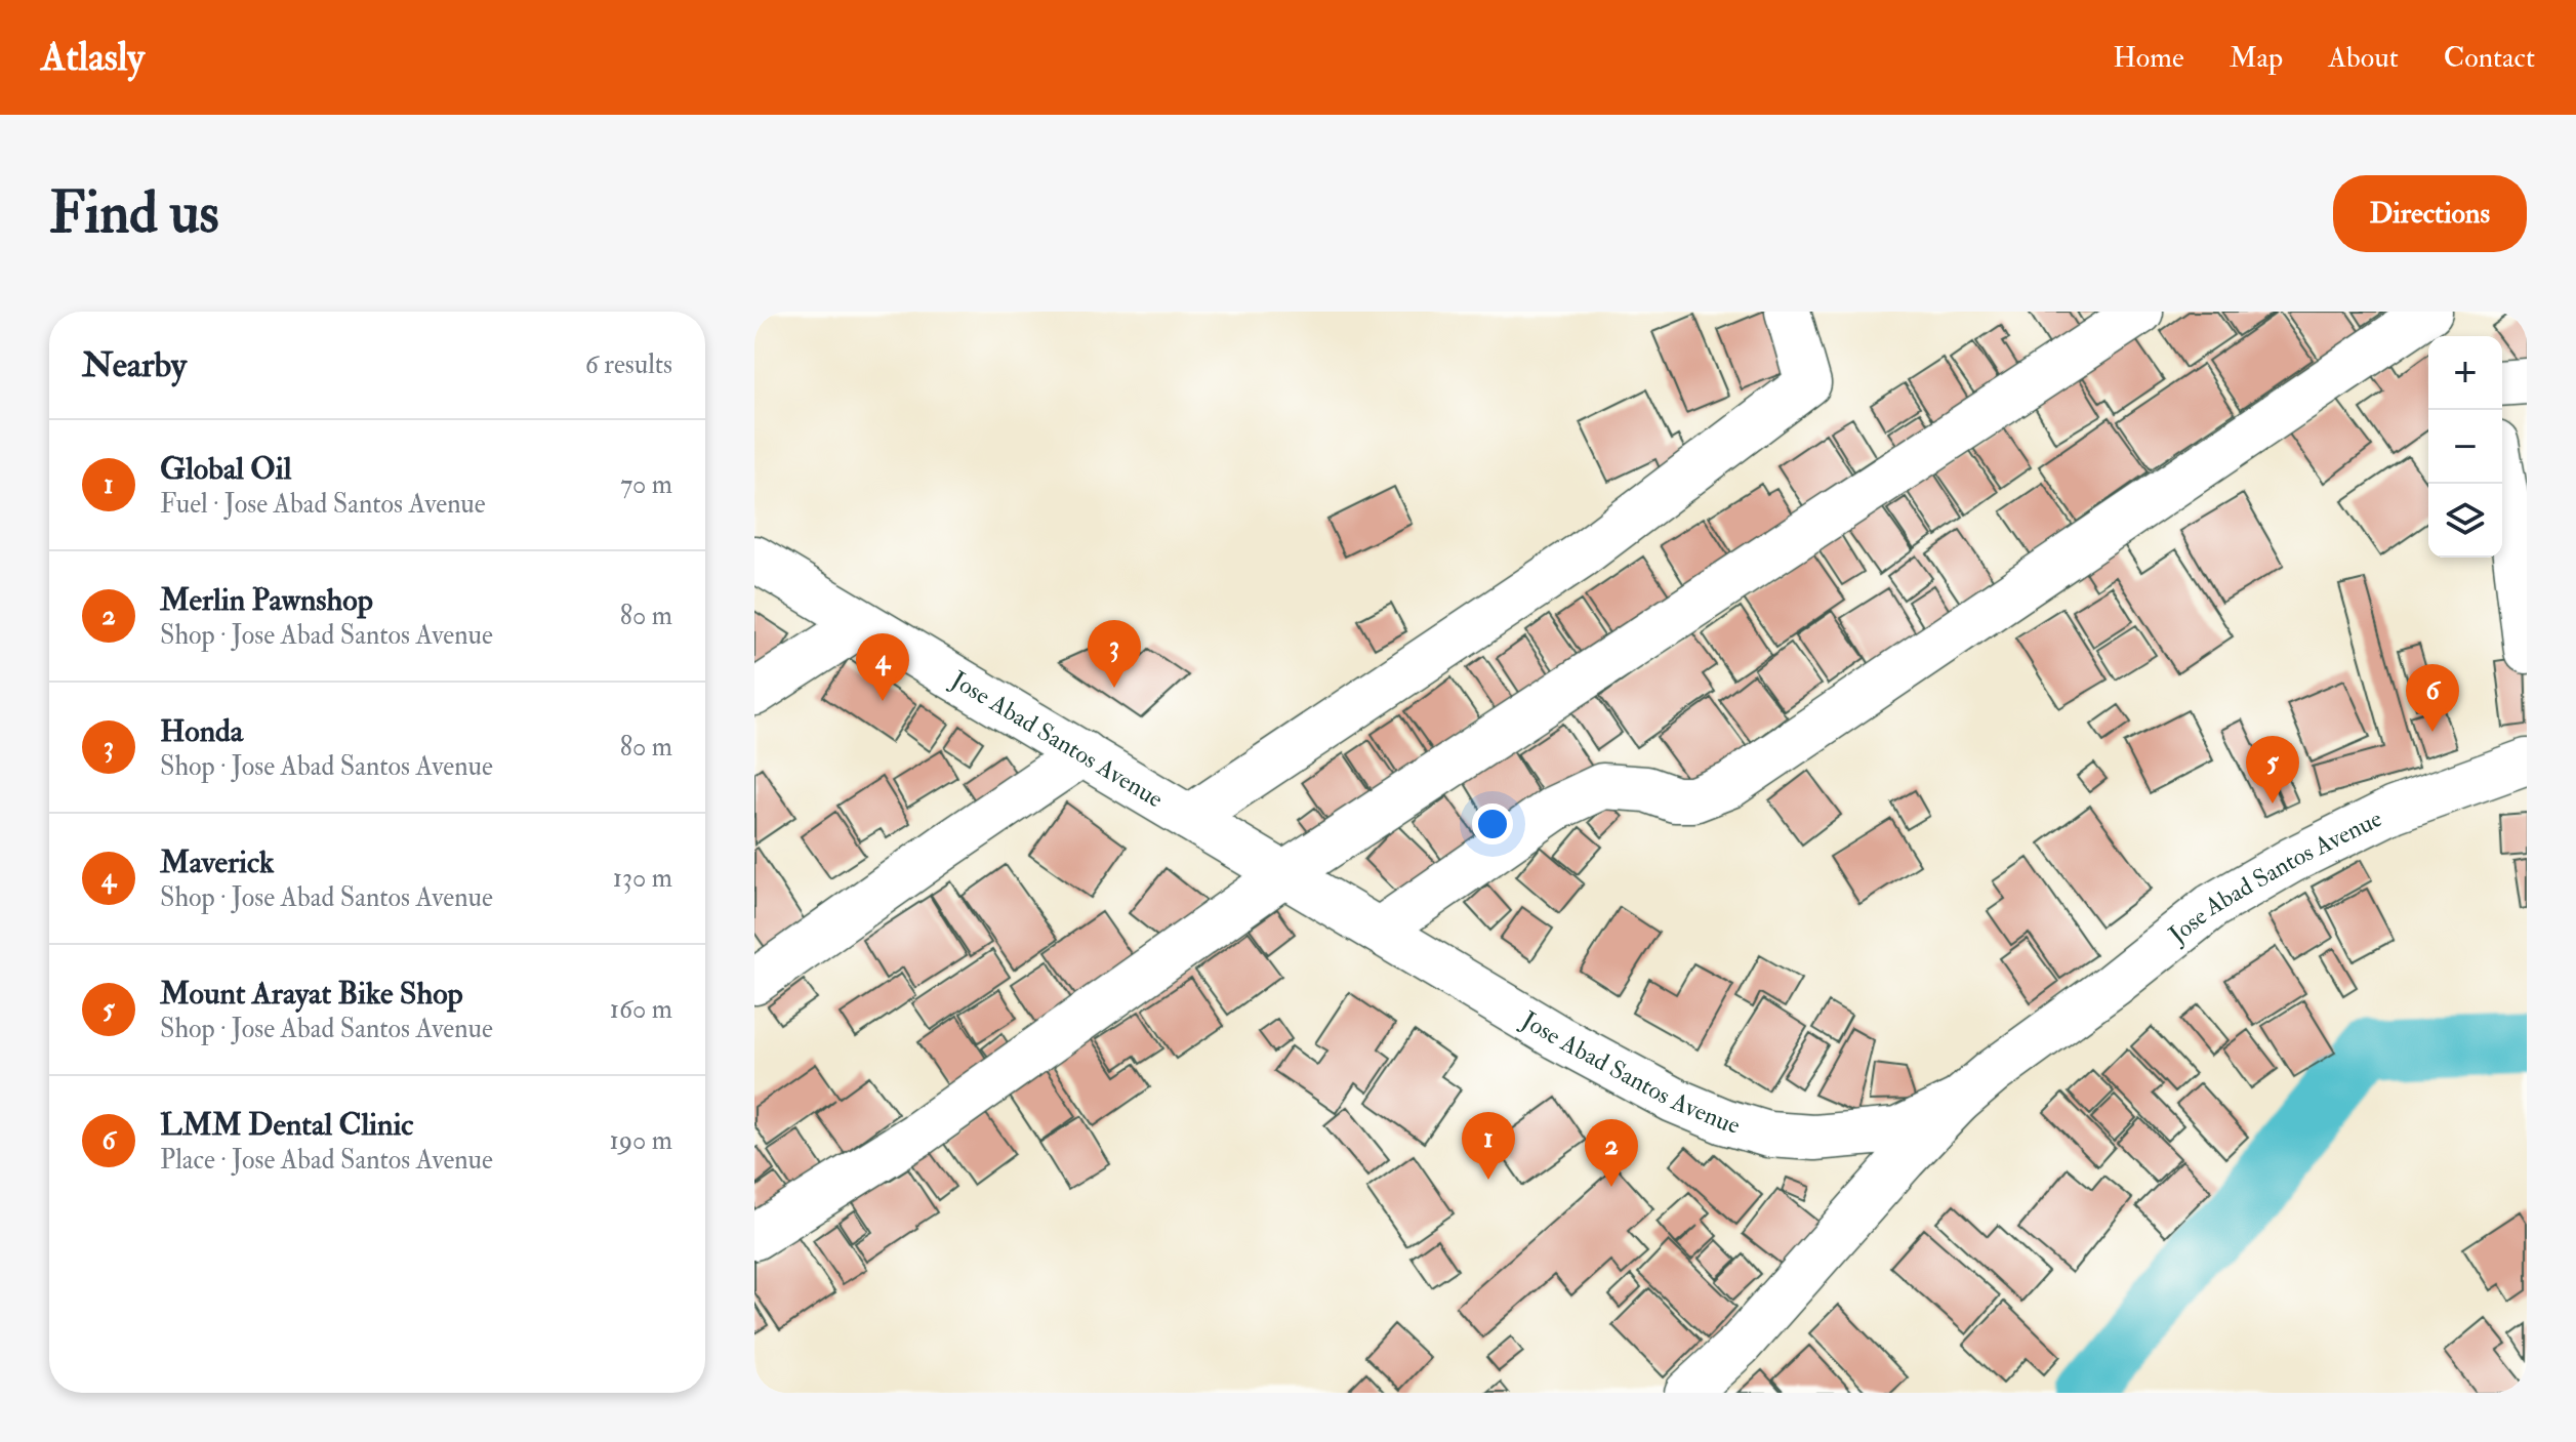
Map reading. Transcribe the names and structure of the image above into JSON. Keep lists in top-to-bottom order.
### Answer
{
  "streets": {
    "main road": ["Jose Abad Santos Avenue"]
  },
  "page": {
    "header": "Atlasly",
    "nav": [
      "Home",
      "Map",
      "About",
      "Contact"
    ],
    "buttons": "Directions",
    "title": "Find us",
    "heading": ["Nearby", "6 results"],
    "map_buttons": ["+", "−"],
    "list": [
      {
        "mark": "1",
        "name": "Global Oil",
        "note": "Fuel · Jose Abad Santos Avenue",
        "value": "70 m"
      },
      {
        "mark": "2",
        "name": "Merlin Pawnshop",
        "note": "Shop · Jose Abad Santos Avenue",
        "value": "80 m"
      },
      {
        "mark": "3",
        "name": "Honda",
        "note": "Shop · Jose Abad Santos Avenue",
        "value": "80 m"
      },
      {
        "mark": "4",
        "name": "Maverick",
        "note": "Shop · Jose Abad Santos Avenue",
        "value": "130 m"
      },
      {
        "mark": "5",
        "name": "Mount Arayat Bike Shop",
        "note": "Shop · Jose Abad Santos Avenue",
        "value": "160 m"
      },
      {
        "mark": "6",
        "name": "LMM Dental Clinic",
        "note": "Place · Jose Abad Santos Avenue",
        "value": "190 m"
      }
    ],
    "pins": [
      "3",
      "4",
      "6",
      "5",
      "1",
      "2"
    ]
  }
}
